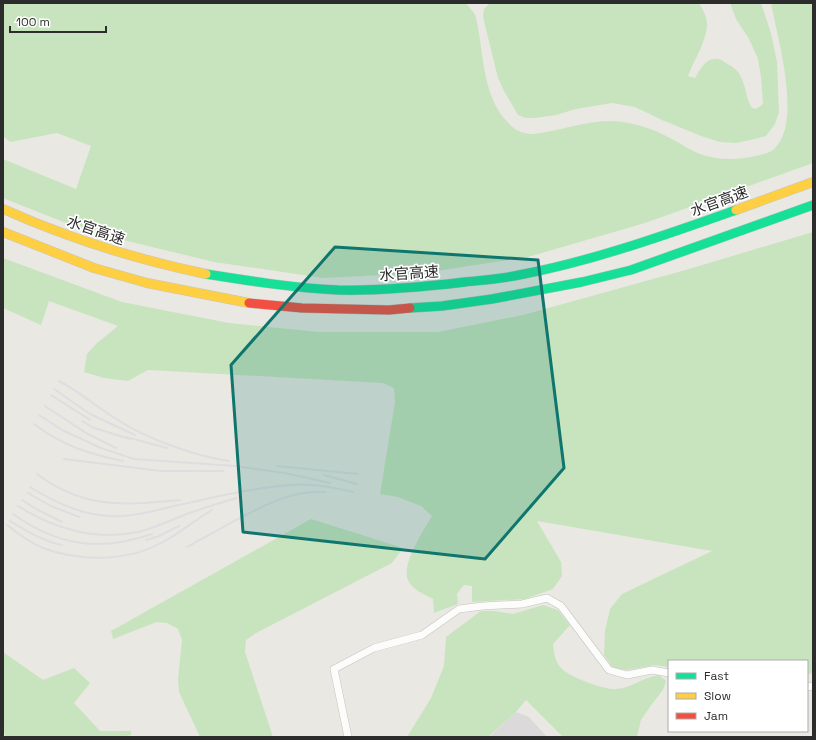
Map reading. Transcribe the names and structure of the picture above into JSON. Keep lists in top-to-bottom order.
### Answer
{
  "streets": {
    "highway": ["水官高速"]
  },
  "legend": ["Fast", "Slow", "Jam"],
  "scale_bar": "100 m"
}
